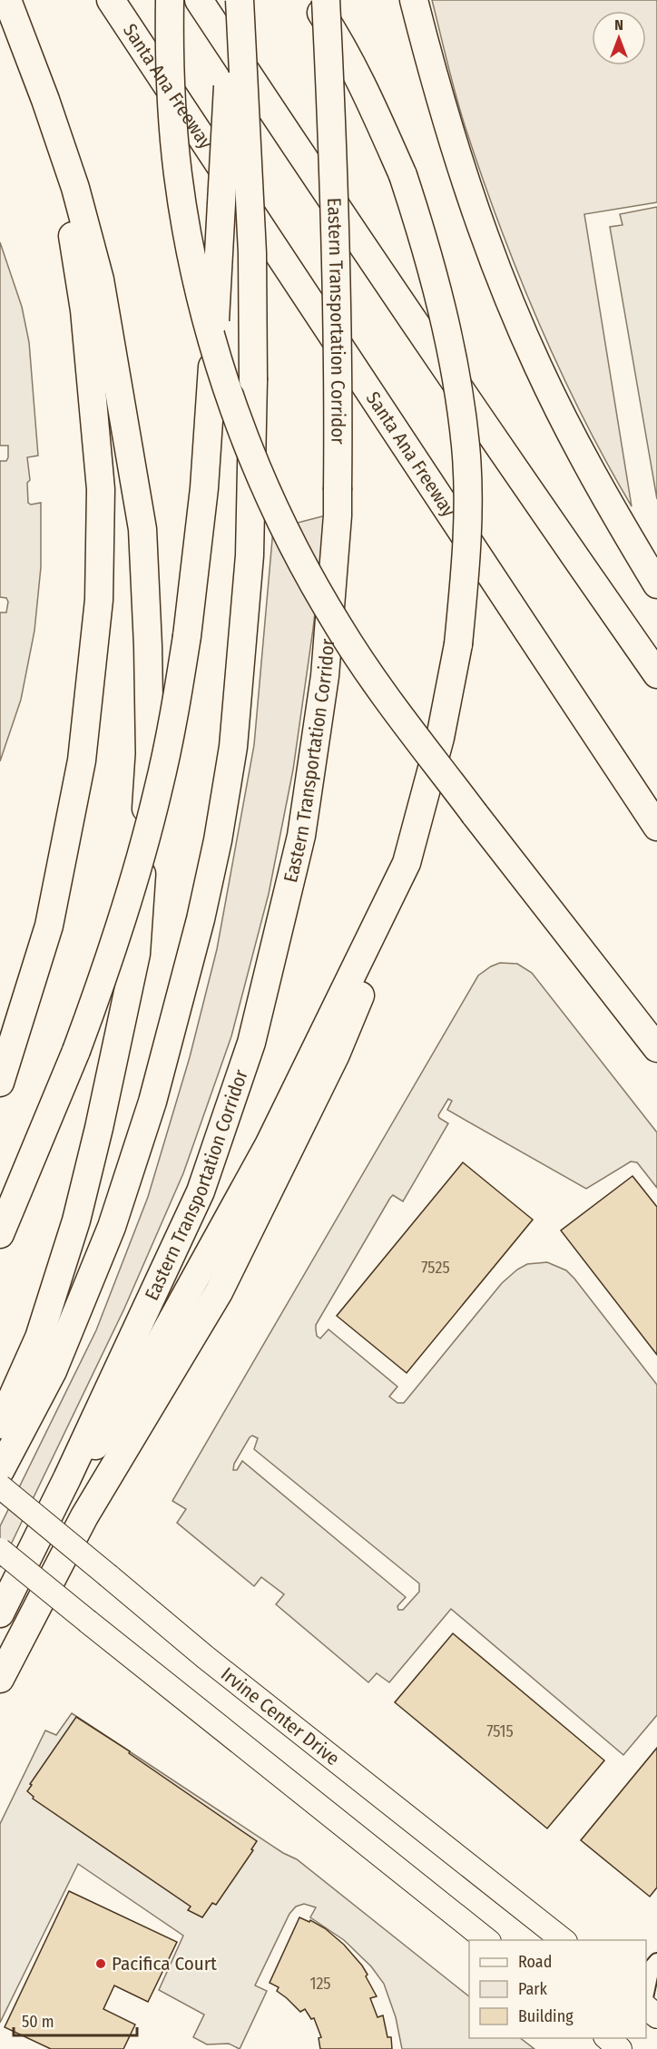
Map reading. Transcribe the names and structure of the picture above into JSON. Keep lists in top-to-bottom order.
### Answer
{
  "streets": {
    "highway": ["Santa Ana Freeway", "Eastern Transportation Corridor"],
    "main road": ["Irvine Center Drive"]
  },
  "places": ["Pacifica Court"],
  "house_numbers": ["7525", "7515", "125"],
  "legend": ["Road", "Park", "Building"],
  "scale_bar": "50 m",
  "north": "top"
}
